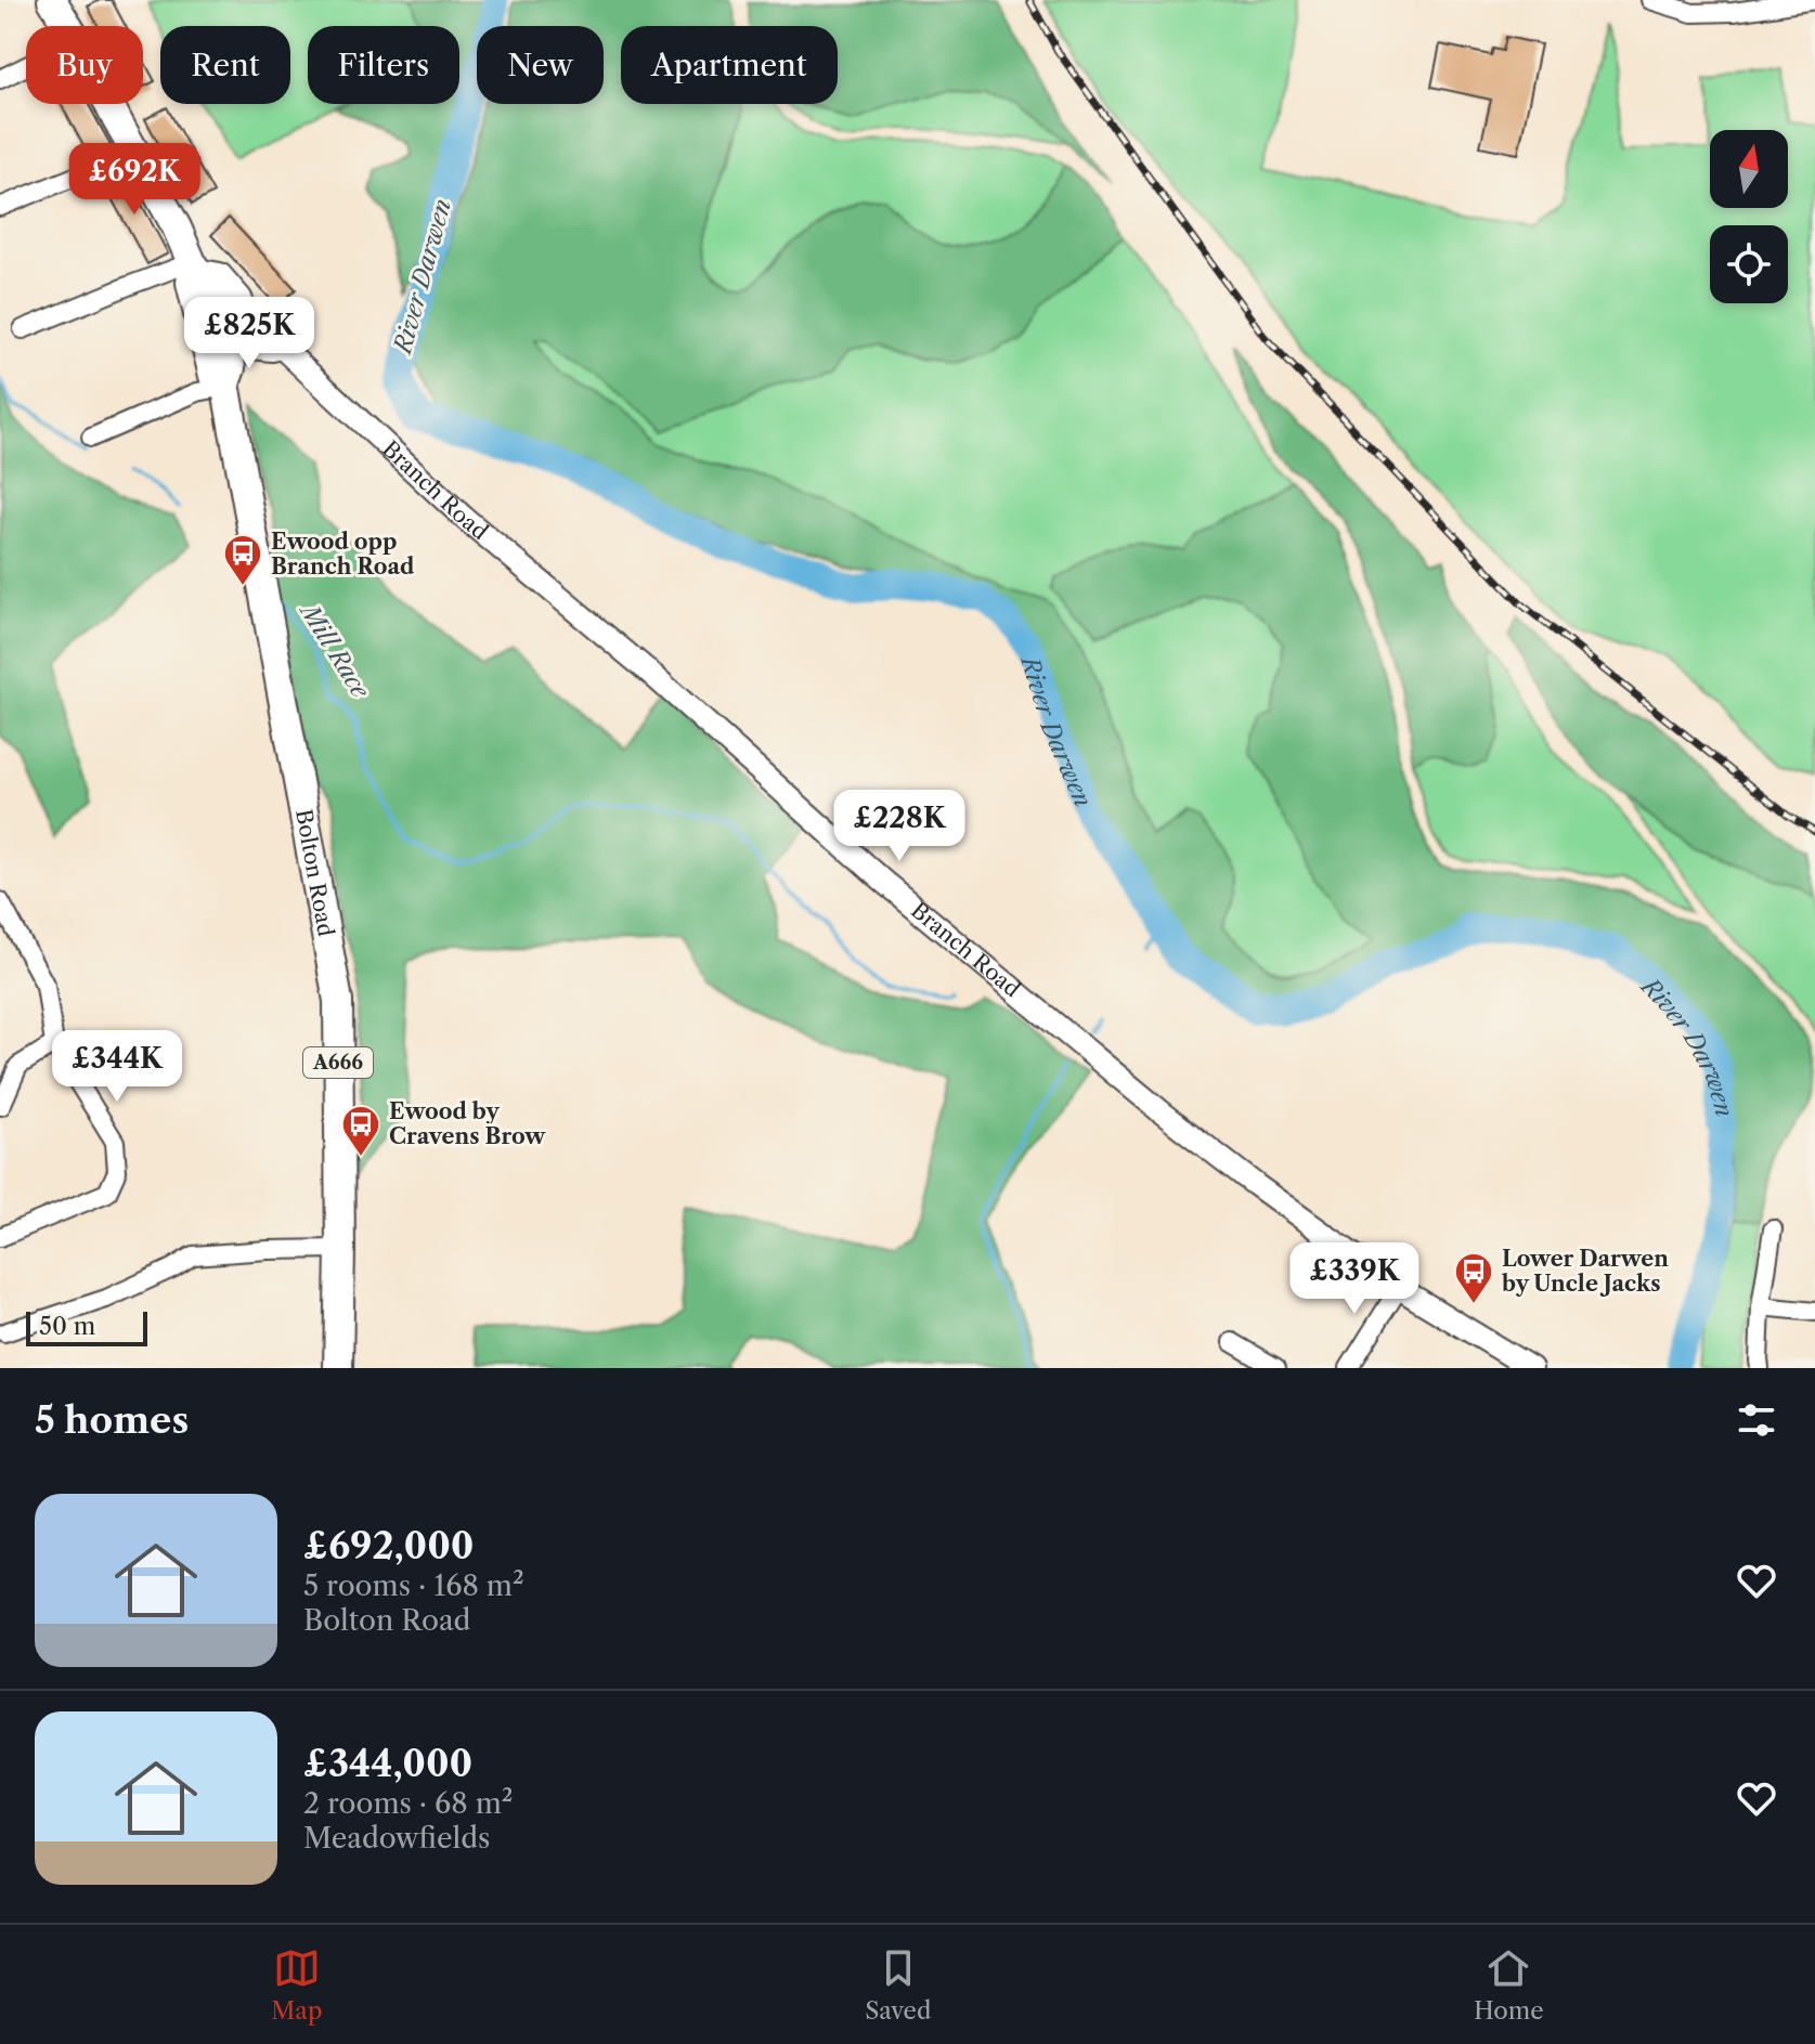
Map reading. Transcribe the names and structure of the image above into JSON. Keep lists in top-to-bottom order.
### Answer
{
  "streets": {
    "highway": ["Bolton Road", "A666"],
    "street": ["Branch Road"]
  },
  "water": ["River Darwen", "Mill Race"],
  "places": {
    "bus stop": ["Ewood opp Branch Road", "Ewood by Cravens Brow", "Lower Darwen by Uncle Jacks"]
  },
  "scale_bar": "50 m",
  "north": "top",
  "page": {
    "chip": [
      "Buy",
      "Rent",
      "Filters",
      "New",
      "Apartment"
    ],
    "price": [
      "£692K",
      "£825K",
      "£228K",
      "£344K",
      "£339K"
    ],
    "scale": "50 m",
    "heading": "5 homes",
    "list": [
      {
        "name": "£692,000",
        "note": "5 rooms · 168 m² · Bolton Road"
      },
      {
        "name": "£344,000",
        "note": "2 rooms · 68 m² · Meadowfields"
      }
    ],
    "tabs": ["Map", "Saved", "Home"]
  }
}
